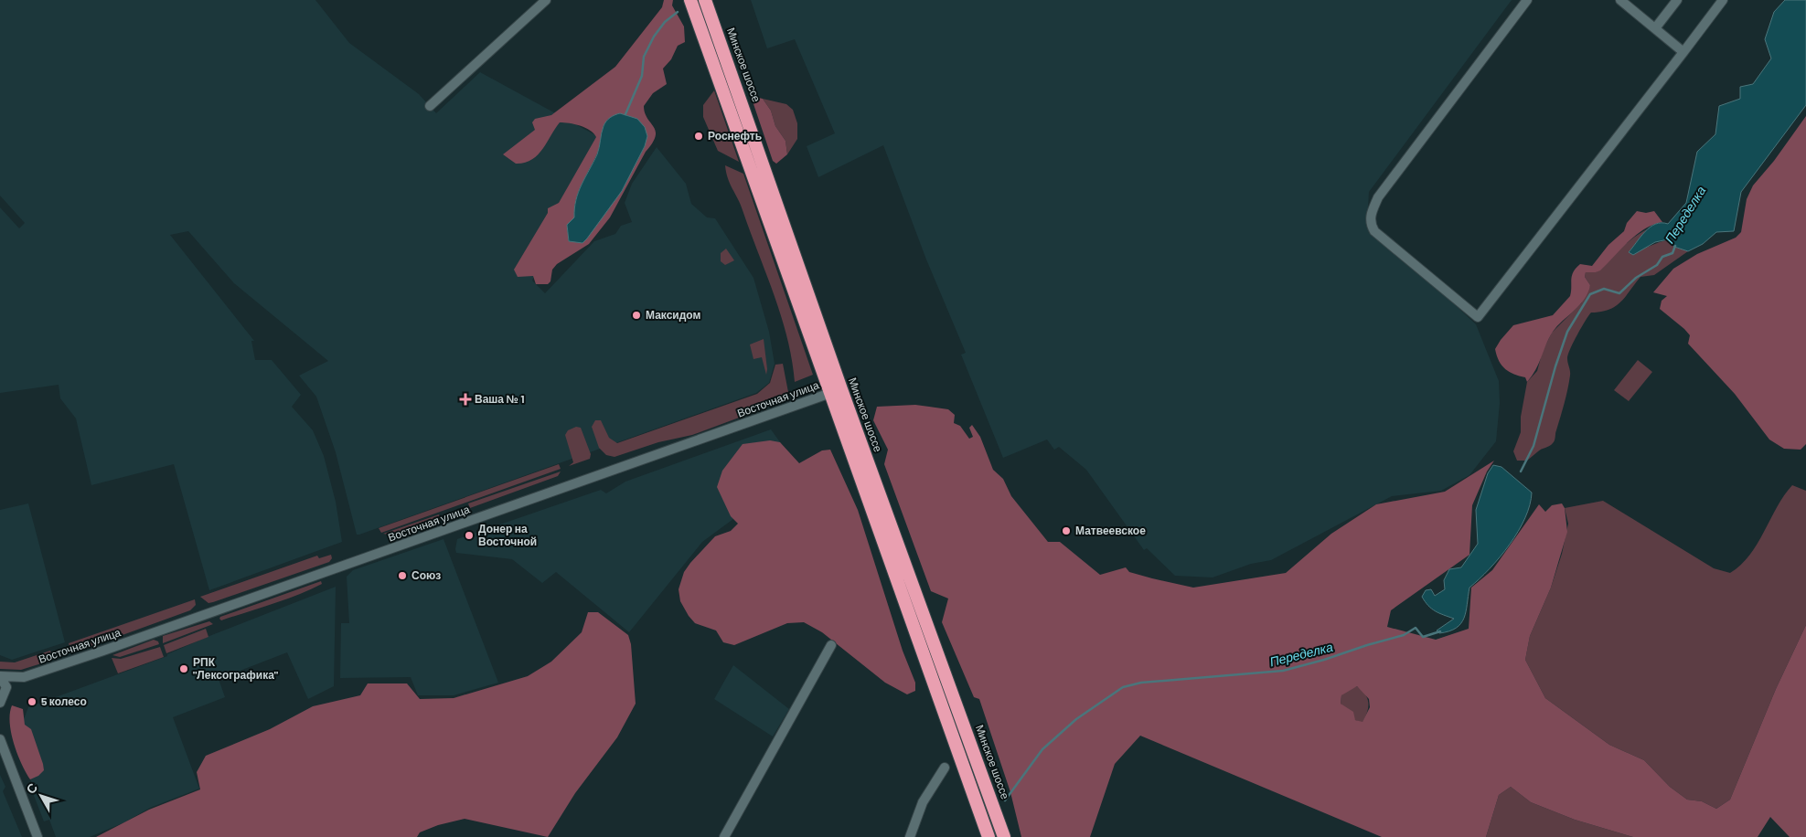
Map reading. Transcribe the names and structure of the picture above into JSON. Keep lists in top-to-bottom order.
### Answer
{
  "streets": {
    "highway": ["Минское шоссе"],
    "street": ["Восточная улица"]
  },
  "crossings": [
    ["Минское шоссе", "Восточная улица"]
  ],
  "water": ["Переделка"],
  "places": {
    "other": [
      "Роснефть",
      "Максидом",
      "Матвеевское",
      "Донер на Восточной",
      "Союз",
      "РПК \"Лексографика\"",
      "5 колесо"
    ],
    "health": ["Ваша № 1"]
  },
  "north": "top left"
}
